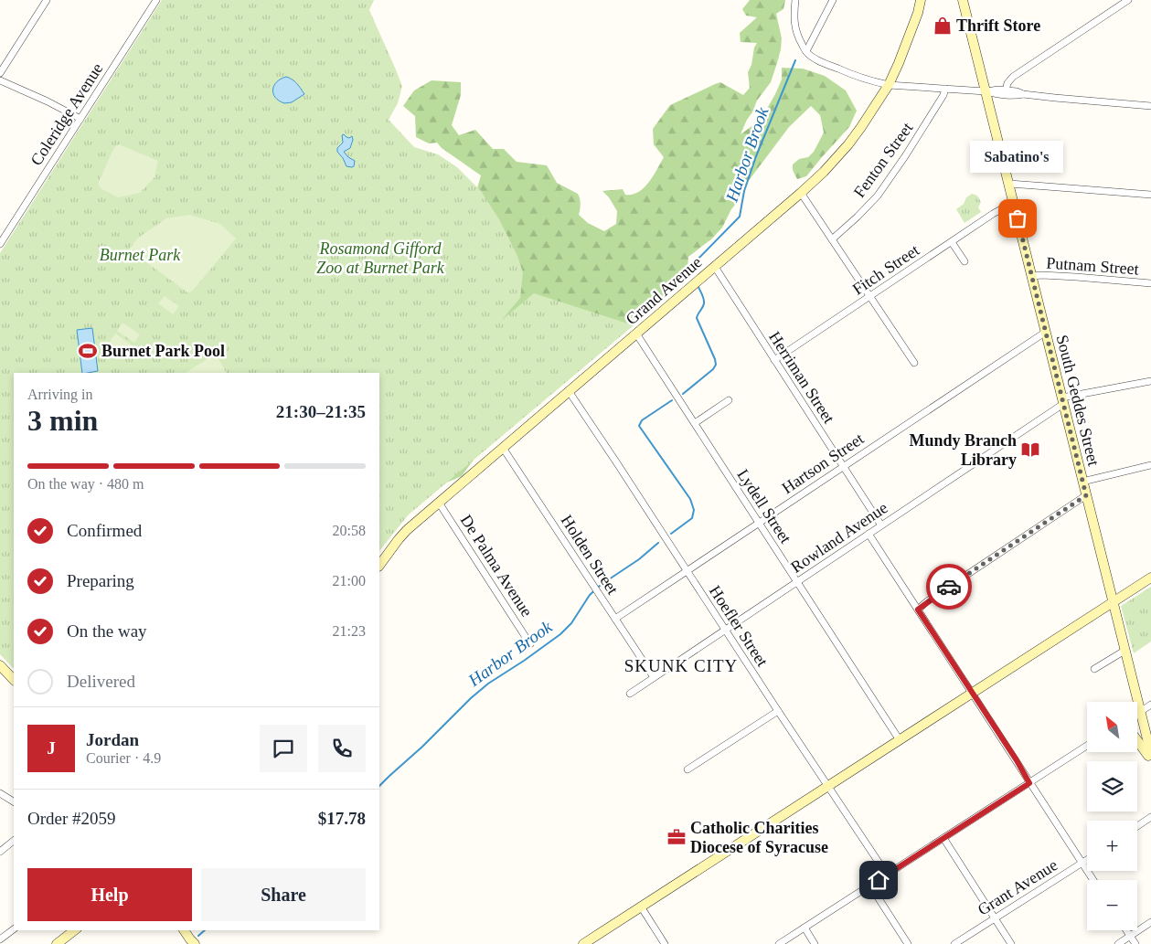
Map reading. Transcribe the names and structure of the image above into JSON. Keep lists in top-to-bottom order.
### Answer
{
  "streets": {
    "main road": ["Grand Avenue", "South Geddes Street"],
    "street": [
      "Coleridge Avenue",
      "Fenton Street",
      "Putnam Street",
      "Fitch Street",
      "Herriman Street",
      "Hartson Street",
      "Lydell Street",
      "Rowland Avenue",
      "Holden Street",
      "De Palma Avenue",
      "Hoefler Street",
      "Grant Avenue"
    ]
  },
  "crossings": [
    ["Putnam Street", "South Geddes Street"],
    ["Fitch Street", "Herriman Street"],
    ["Fitch Street", "South Geddes Street"],
    ["Grand Avenue", "Herriman Street"],
    ["Grand Avenue", "Lydell Street"],
    ["Grand Avenue", "Holden Street"],
    ["Grand Avenue", "De Palma Avenue"],
    ["Grand Avenue", "Hoefler Street"],
    ["Herriman Street", "Hartson Street"],
    ["Herriman Street", "Rowland Avenue"],
    ["South Geddes Street", "Hartson Street"],
    ["South Geddes Street", "Rowland Avenue"],
    ["Hartson Street", "Lydell Street"],
    ["Hartson Street", "Holden Street"],
    ["Hartson Street", "Hoefler Street"],
    ["Lydell Street", "Rowland Avenue"],
    ["Rowland Avenue", "Holden Street"],
    ["Rowland Avenue", "Hoefler Street"]
  ],
  "districts": ["SKUNK CITY"],
  "water": ["Harbor Brook"],
  "parks": ["Rosamond Gifford Zoo at Burnet Park", "Burnet Park"],
  "places": {
    "shop": ["Thrift Store"],
    "other": ["Sabatino's"],
    "sports": ["Burnet Park Pool"],
    "library": ["Mundy Branch Library"],
    "office": ["Catholic Charities Diocese of Syracuse"]
  },
  "north": "top left",
  "page": {
    "bubble": "Sabatino's",
    "heading": ["3 min", "Arriving in", "21:30–21:35"],
    "panel": [
      "Jordan",
      "Courier · 4.9",
      "Order #2059",
      "$17.78"
    ],
    "bar": "On the way · 480 m",
    "list": [
      ["Confirmed", "20:58"],
      ["Preparing", "21:00"],
      ["On the way", "21:23"],
      "Delivered"
    ],
    "map_buttons": ["+", "−"],
    "round": "J",
    "buttons": ["Help", "Share"]
  }
}
